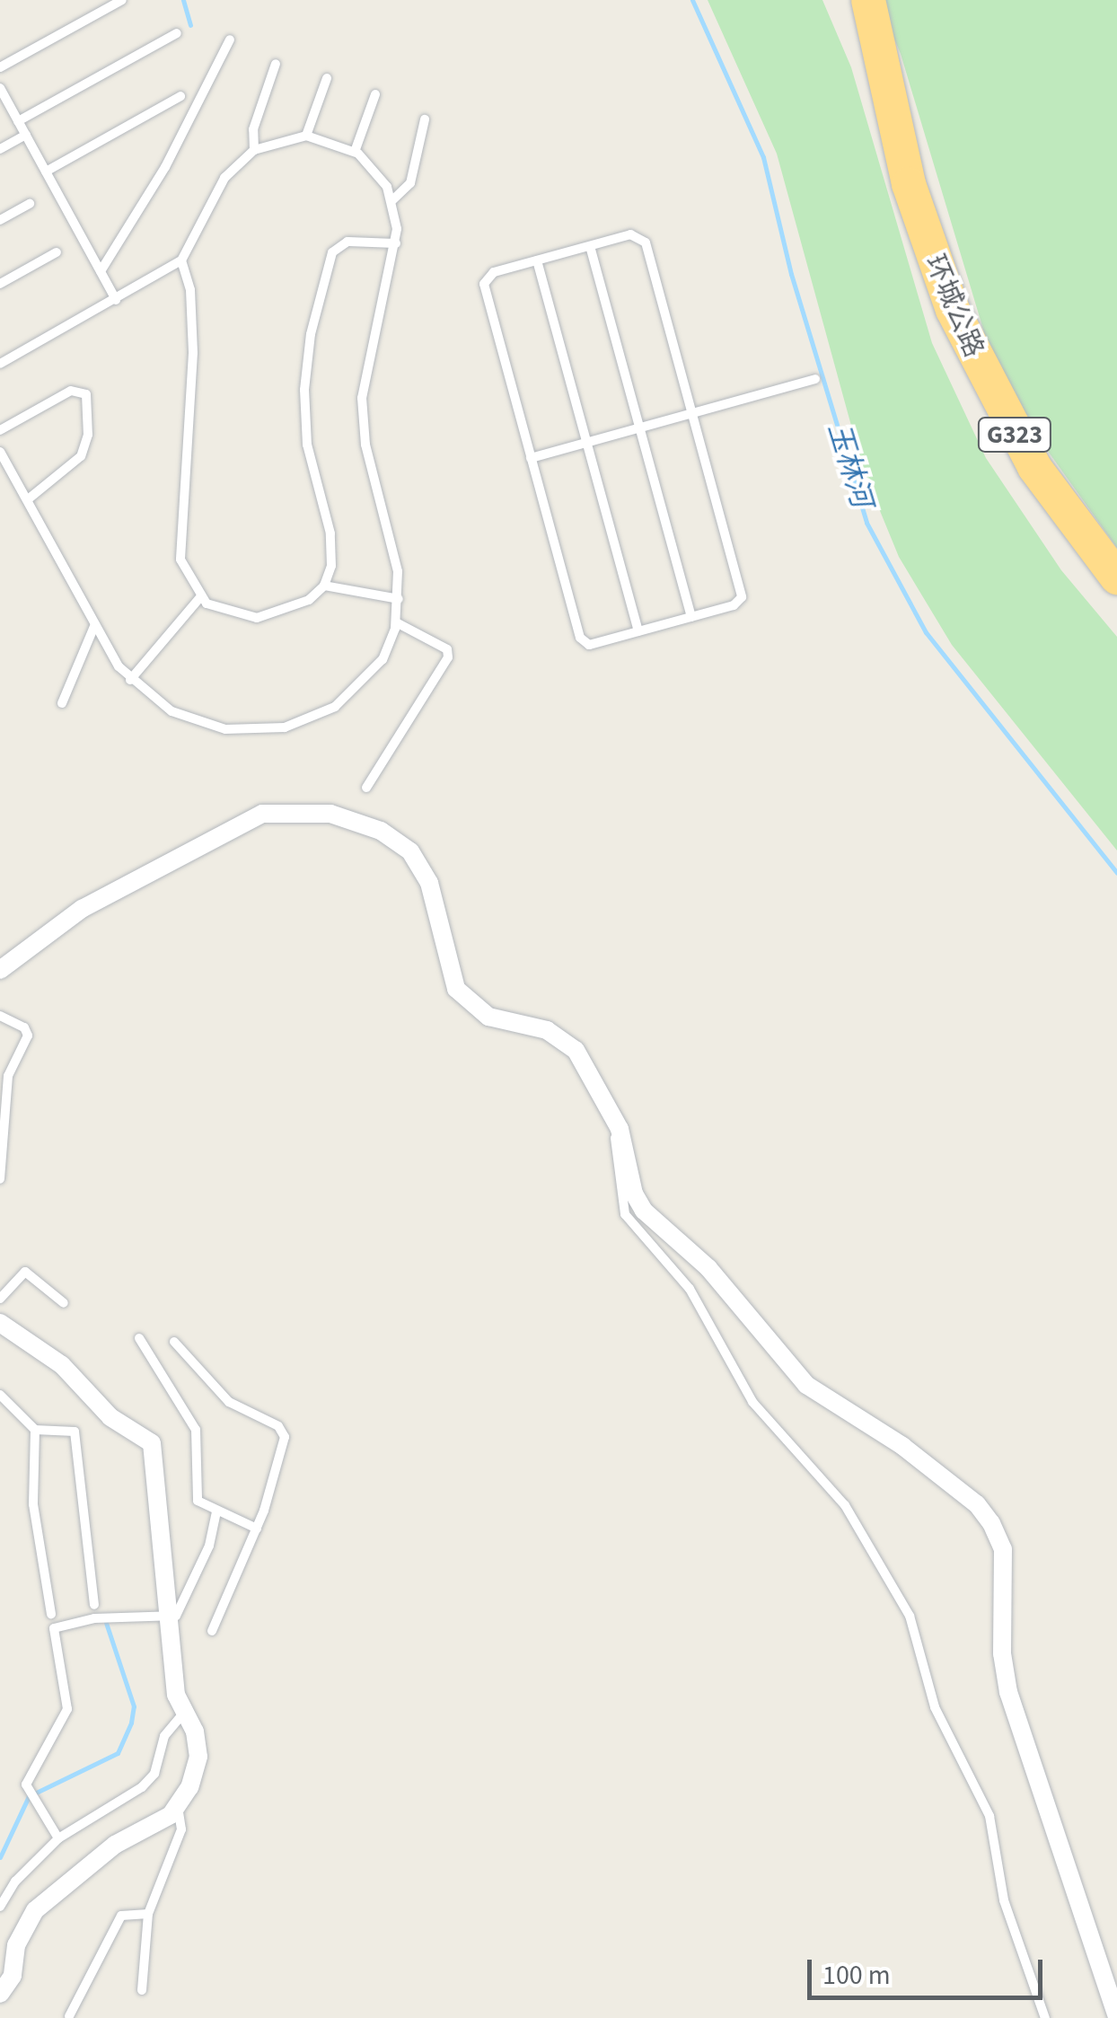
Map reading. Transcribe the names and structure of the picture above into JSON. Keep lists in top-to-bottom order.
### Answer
{
  "streets": {
    "highway": ["环城公路", "G323"]
  },
  "water": ["玉林河"],
  "scale_bar": "100 m"
}
